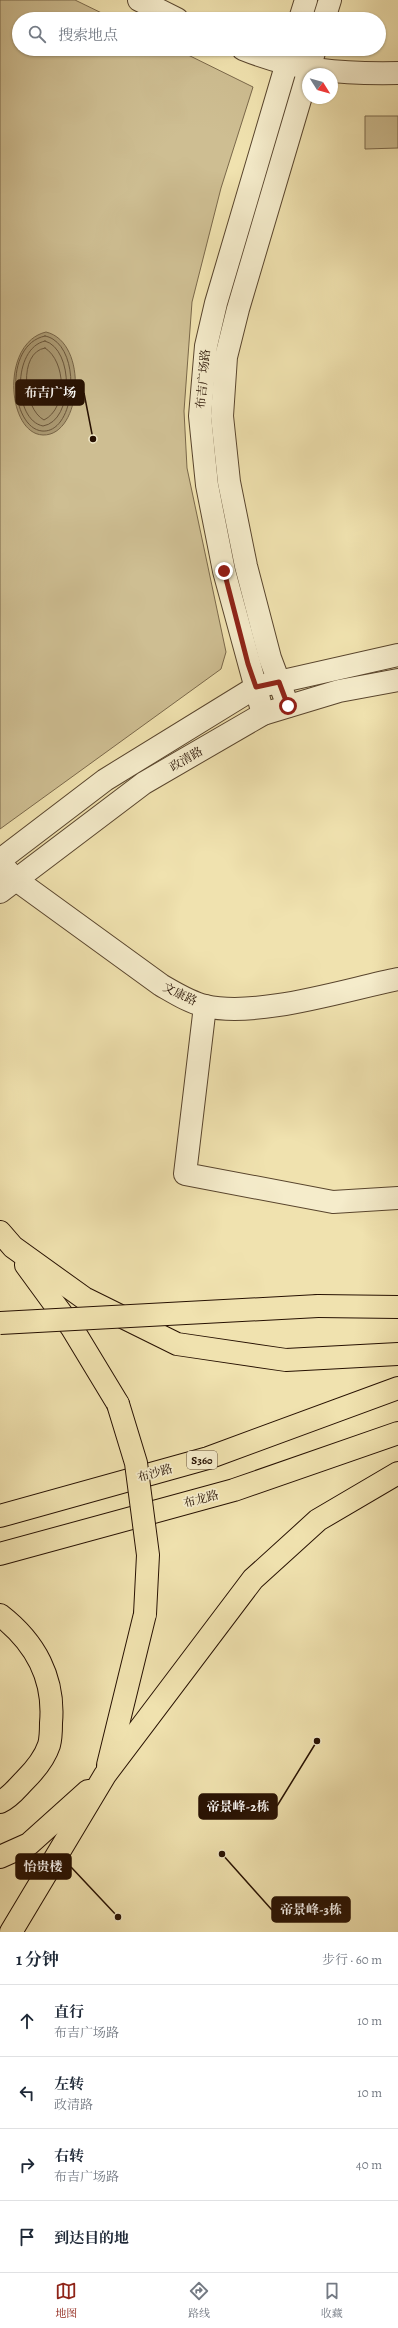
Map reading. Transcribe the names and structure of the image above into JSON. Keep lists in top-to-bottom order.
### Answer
{
  "streets": {
    "main road": ["S360", "布沙路", "布龙路"],
    "street": ["布吉广场路", "政清路", "文康路"]
  },
  "crossings": [
    ["布吉广场路", "政清路"],
    ["政清路", "文康路"]
  ],
  "places": [
    "布吉广场",
    "帝景峰-2栋",
    "帝景峰-3栋",
    "怡贵楼"
  ],
  "north": "bottom right",
  "page": {
    "search": "搜索地点",
    "heading": ["1 分钟", "步行 · 60 m"],
    "list": [
      ["直行", "布吉广场路", "10 m"],
      ["左转", "政清路", "10 m"],
      ["右转", "布吉广场路", "40 m"],
      "到达目的地"
    ],
    "nav": ["地图", "路线", "收藏"]
  }
}
